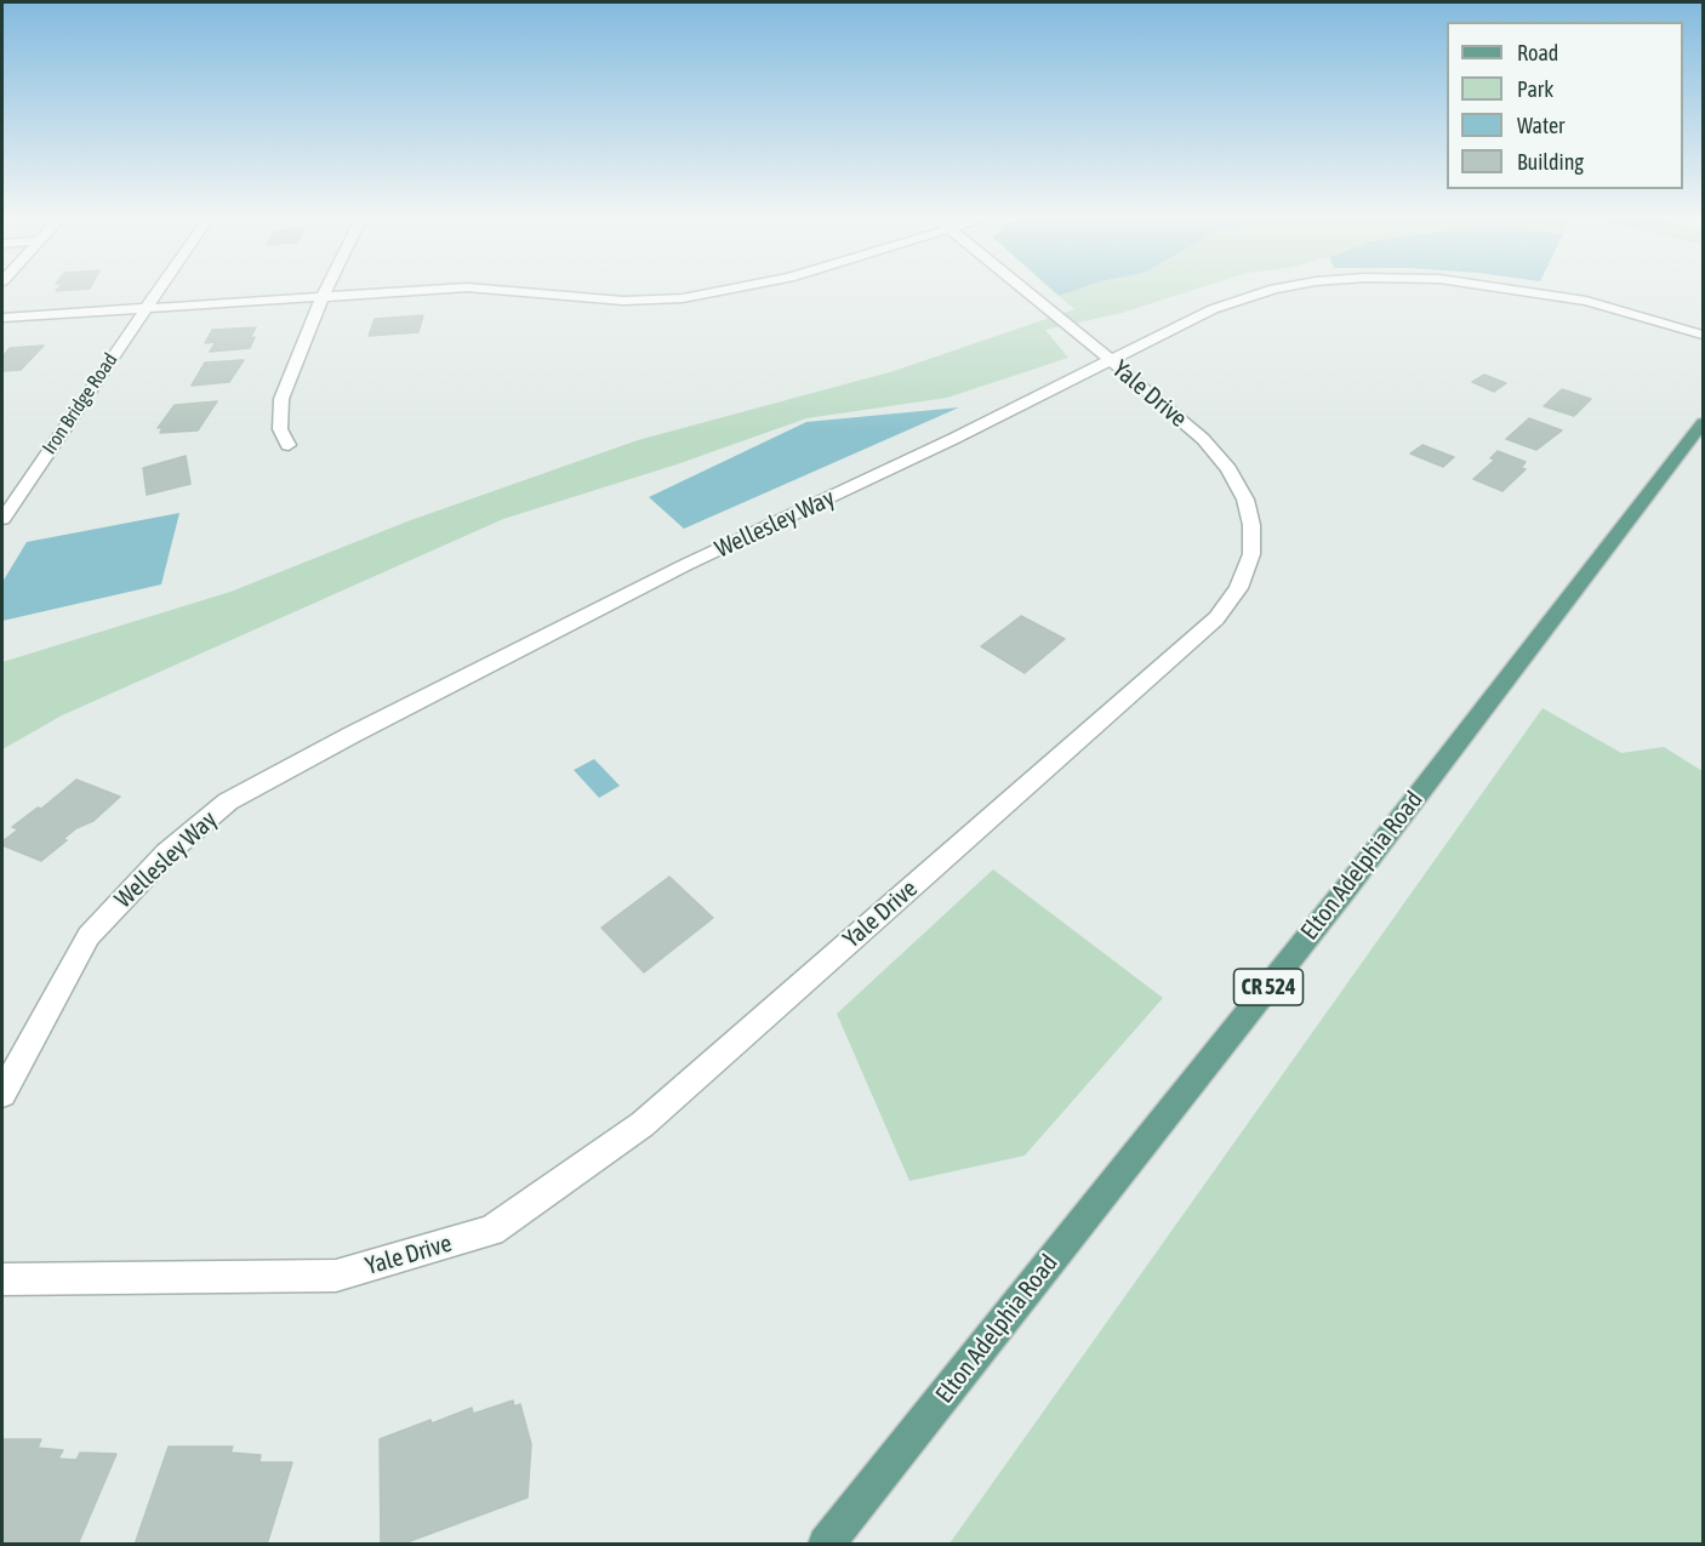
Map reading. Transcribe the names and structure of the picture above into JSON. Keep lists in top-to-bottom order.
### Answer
{
  "streets": {
    "main road": ["Elton Adelphia Road", "CR 524"],
    "street": ["Yale Drive", "Iron Bridge Road", "Wellesley Way"]
  },
  "crossings": [
    ["Yale Drive", "Wellesley Way"]
  ],
  "legend": [
    "Road",
    "Park",
    "Water",
    "Building"
  ]
}
